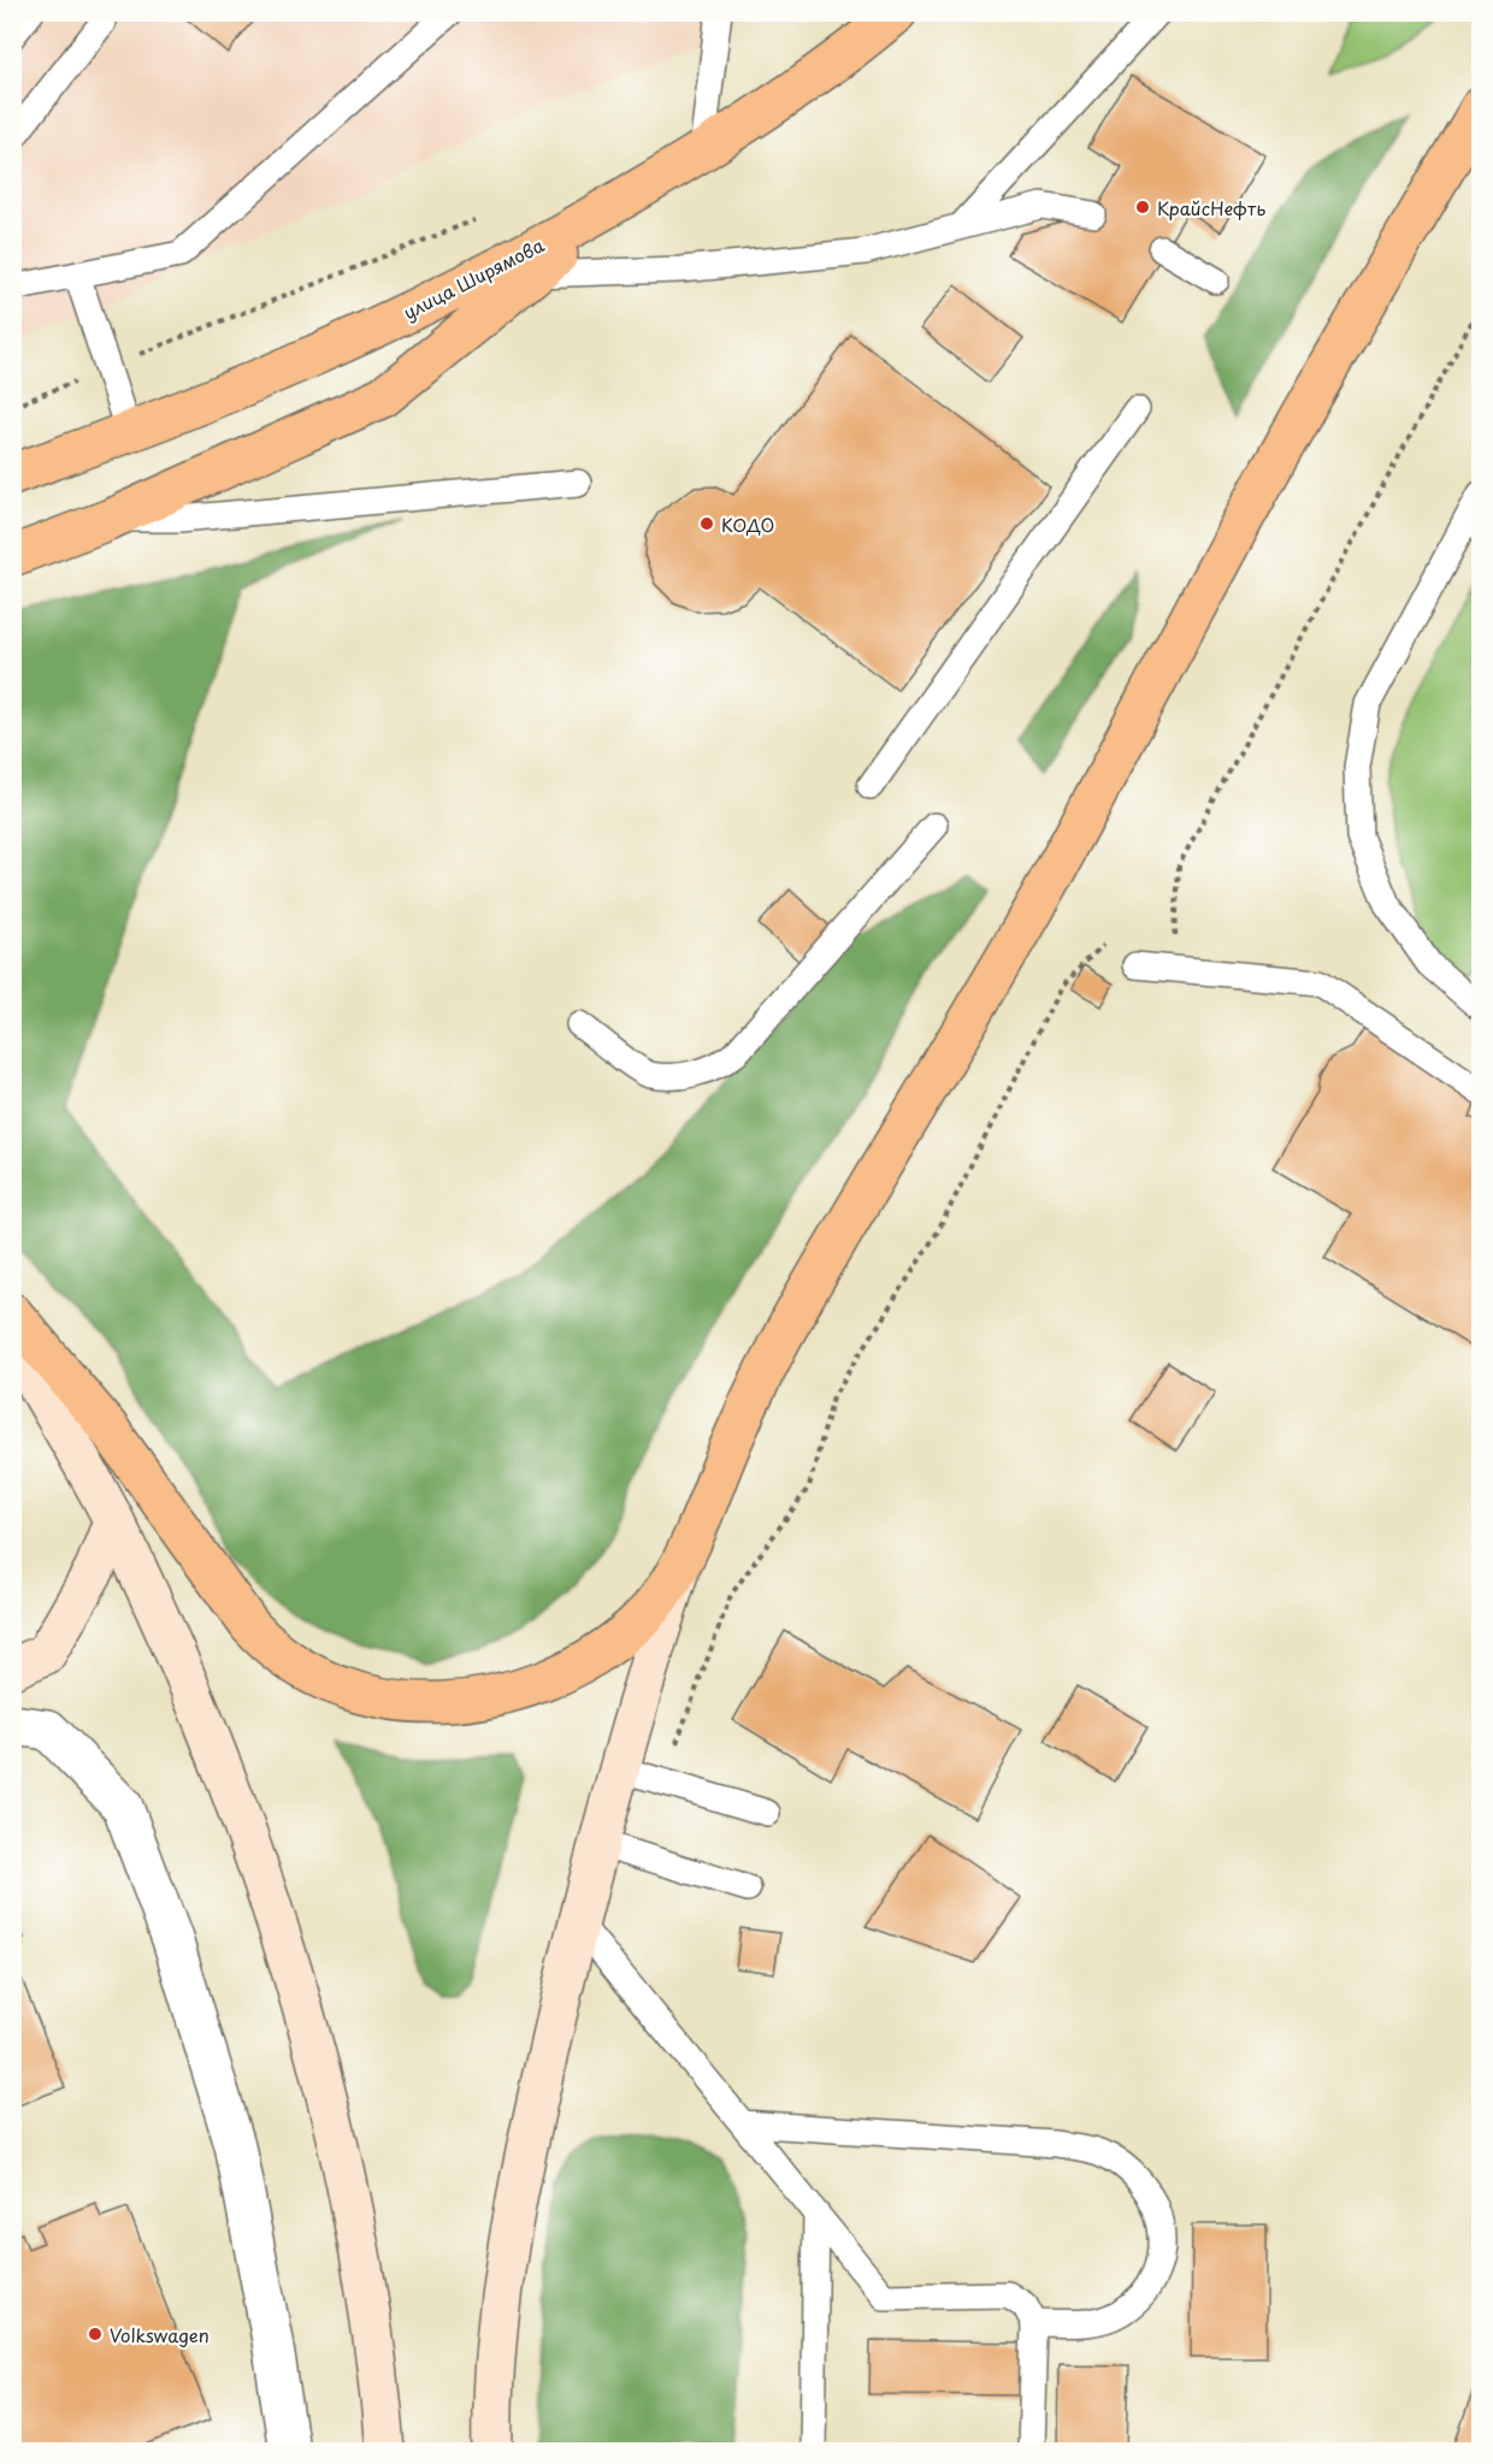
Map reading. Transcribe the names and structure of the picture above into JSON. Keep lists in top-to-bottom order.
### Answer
{
  "streets": {
    "main road": ["улица Ширямова"]
  },
  "places": ["КрайсНефть", "КОДО", "Volkswagen"]
}
